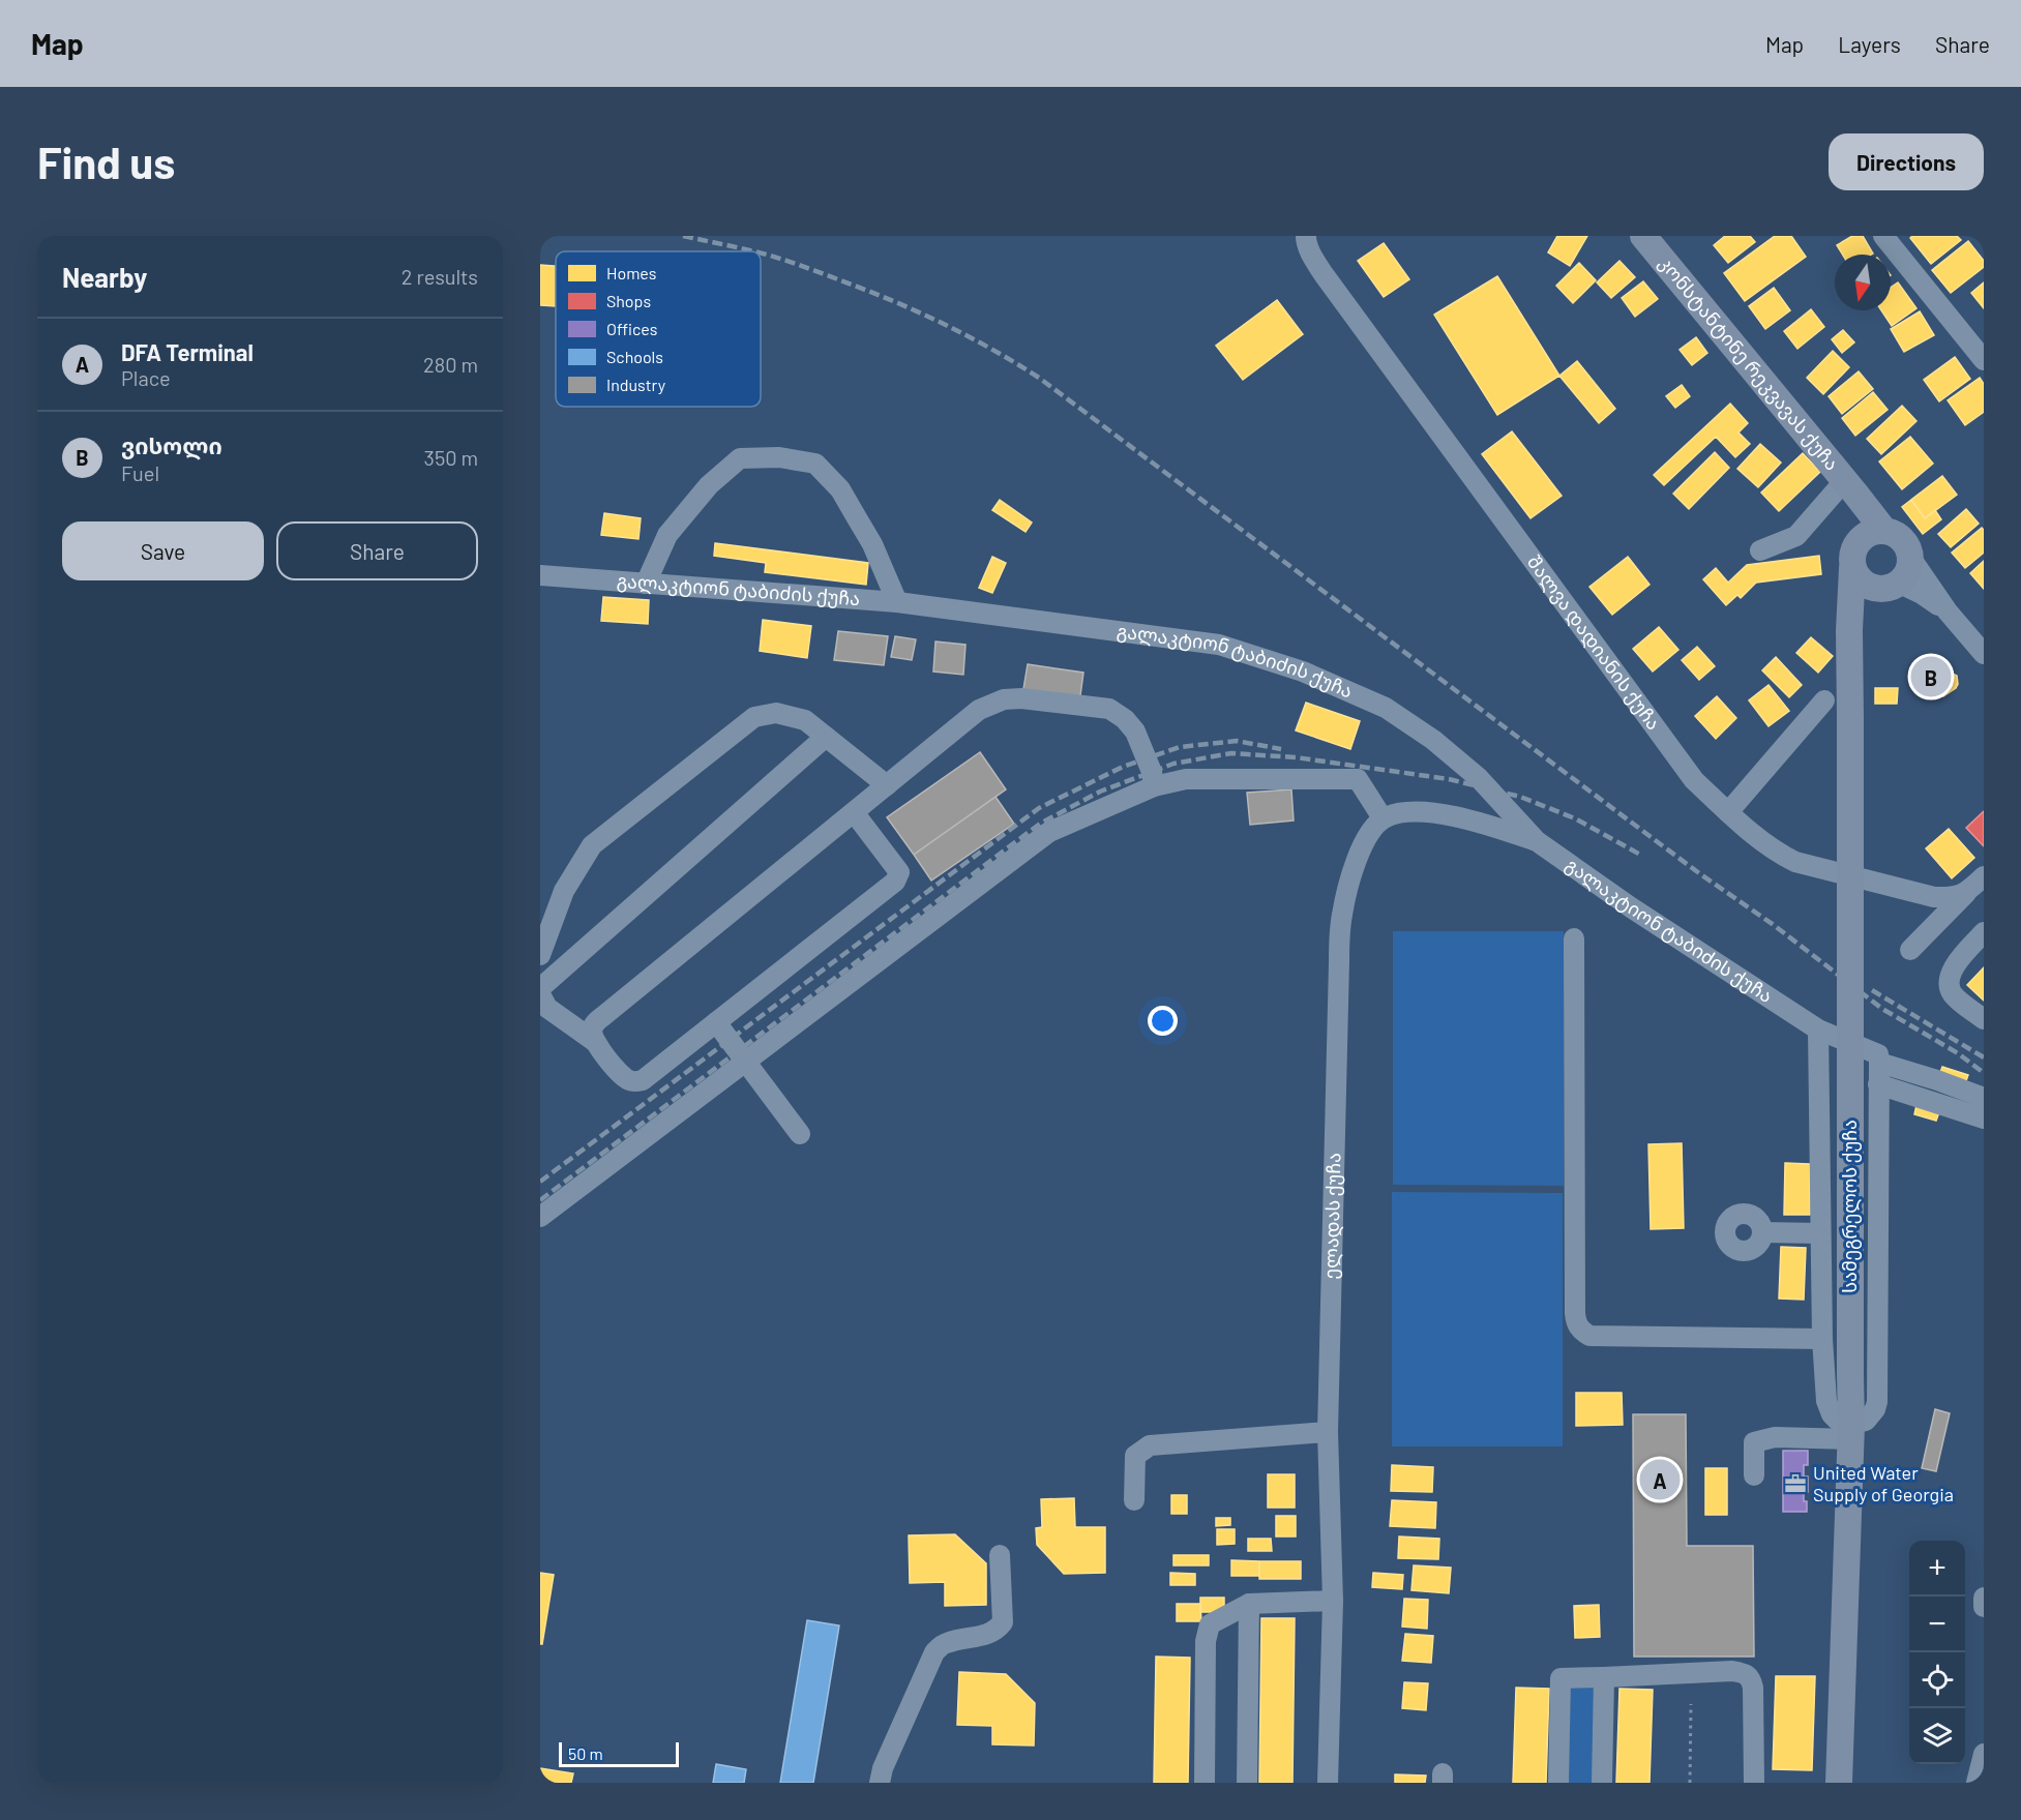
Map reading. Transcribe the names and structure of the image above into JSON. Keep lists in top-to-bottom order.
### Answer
{
  "streets": {
    "main road": ["კონსტანტინე რეკვავას ქუჩა", "სამეგრელოს ქუჩა"],
    "street": ["გალაკტიონ ტაბიძის ქუჩა", "შალვა დადიანის ქუჩა", "ელადას ქუჩა"]
  },
  "crossings": [
    ["კონსტანტინე რეკვავას ქუჩა", "სამეგრელოს ქუჩა"]
  ],
  "places": {
    "office": ["United Water Supply of Georgia"]
  },
  "legend": [
    "Homes",
    "Shops",
    "Offices",
    "Schools",
    "Industry"
  ],
  "scale_bar": "50 m",
  "north": "bottom",
  "page": {
    "header": "Map",
    "nav": ["Map", "Layers", "Share"],
    "buttons": [
      "Directions",
      ["Save", "Share"]
    ],
    "title": "Find us",
    "heading": ["Nearby", "2 results"],
    "list": [
      {
        "mark": "A",
        "name": "DFA Terminal",
        "note": "Place",
        "value": "280 m"
      },
      {
        "mark": "B",
        "name": "ვისოლი",
        "note": "Fuel",
        "value": "350 m"
      }
    ],
    "pins": ["B", "A"],
    "map_buttons": ["+", "−"],
    "scale": "50 m"
  }
}
